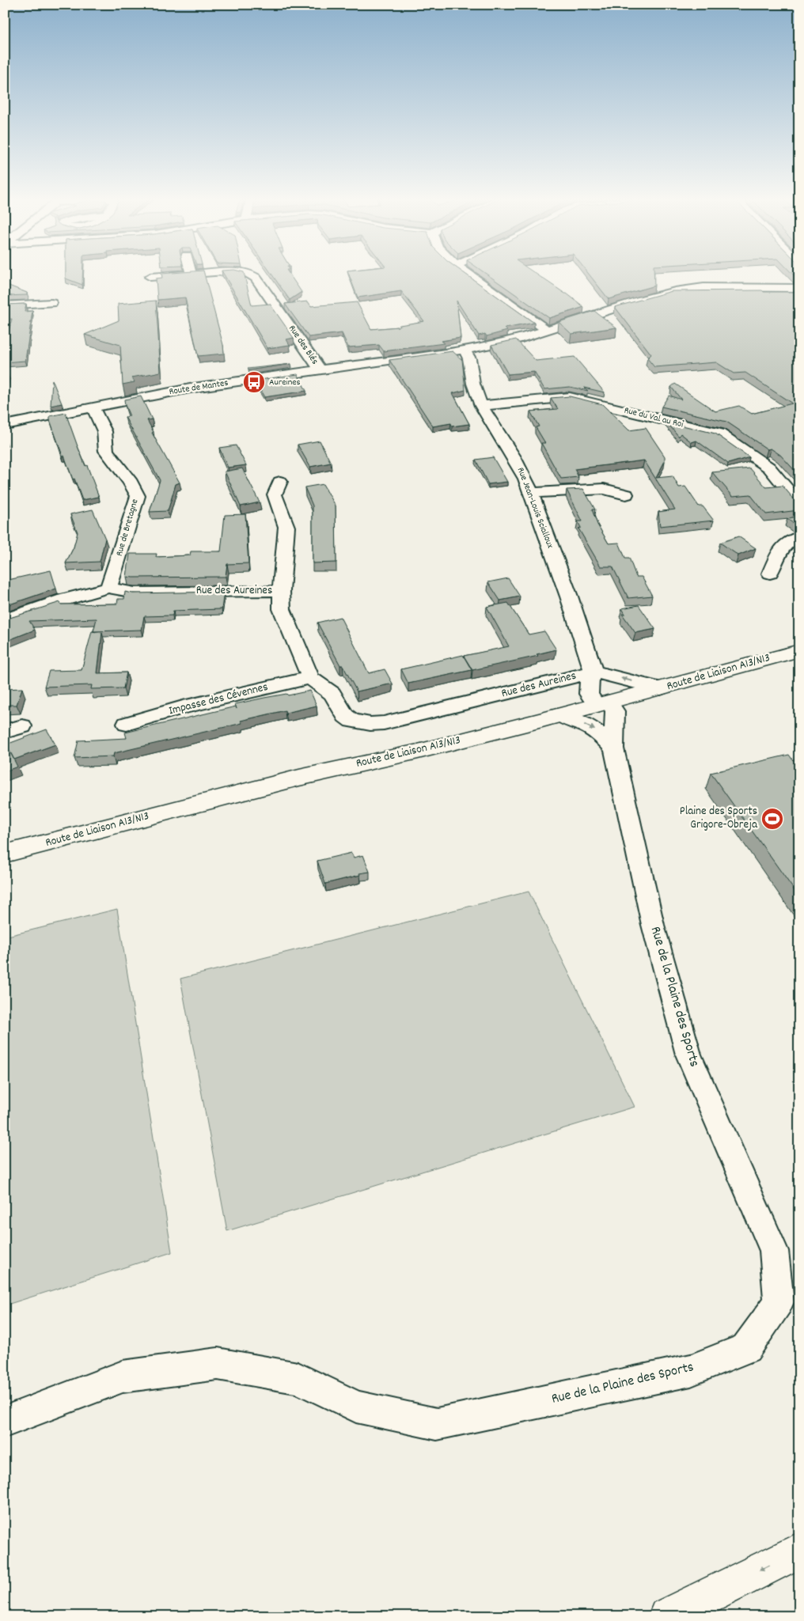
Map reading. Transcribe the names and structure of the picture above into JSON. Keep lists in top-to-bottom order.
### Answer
{
  "streets": {
    "main road": ["Route de Liaison A13/N13"],
    "street": [
      "Rue des Blés",
      "Route de Mantes",
      "Rue du Val au Roi",
      "Rue Jean-Louis Scialloux",
      "Rue de Bretagne",
      "Rue des Aureines",
      "Impasse des Cévennes",
      "Rue de la Plaine des Sports"
    ]
  },
  "crossings": [
    ["Rue des Blés", "Route de Mantes"],
    ["Route de Mantes", "Rue Jean-Louis Scialloux"],
    ["Route de Mantes", "Rue de Bretagne"],
    ["Rue du Val au Roi", "Rue Jean-Louis Scialloux"],
    ["Rue Jean-Louis Scialloux", "Rue des Aureines"],
    ["Rue de Bretagne", "Rue des Aureines"],
    ["Rue des Aureines", "Impasse des Cévennes"]
  ],
  "places": {
    "bus stop": ["Aureines"],
    "sports": ["Plaine des Sports Grigore-Obreja"]
  }
}
